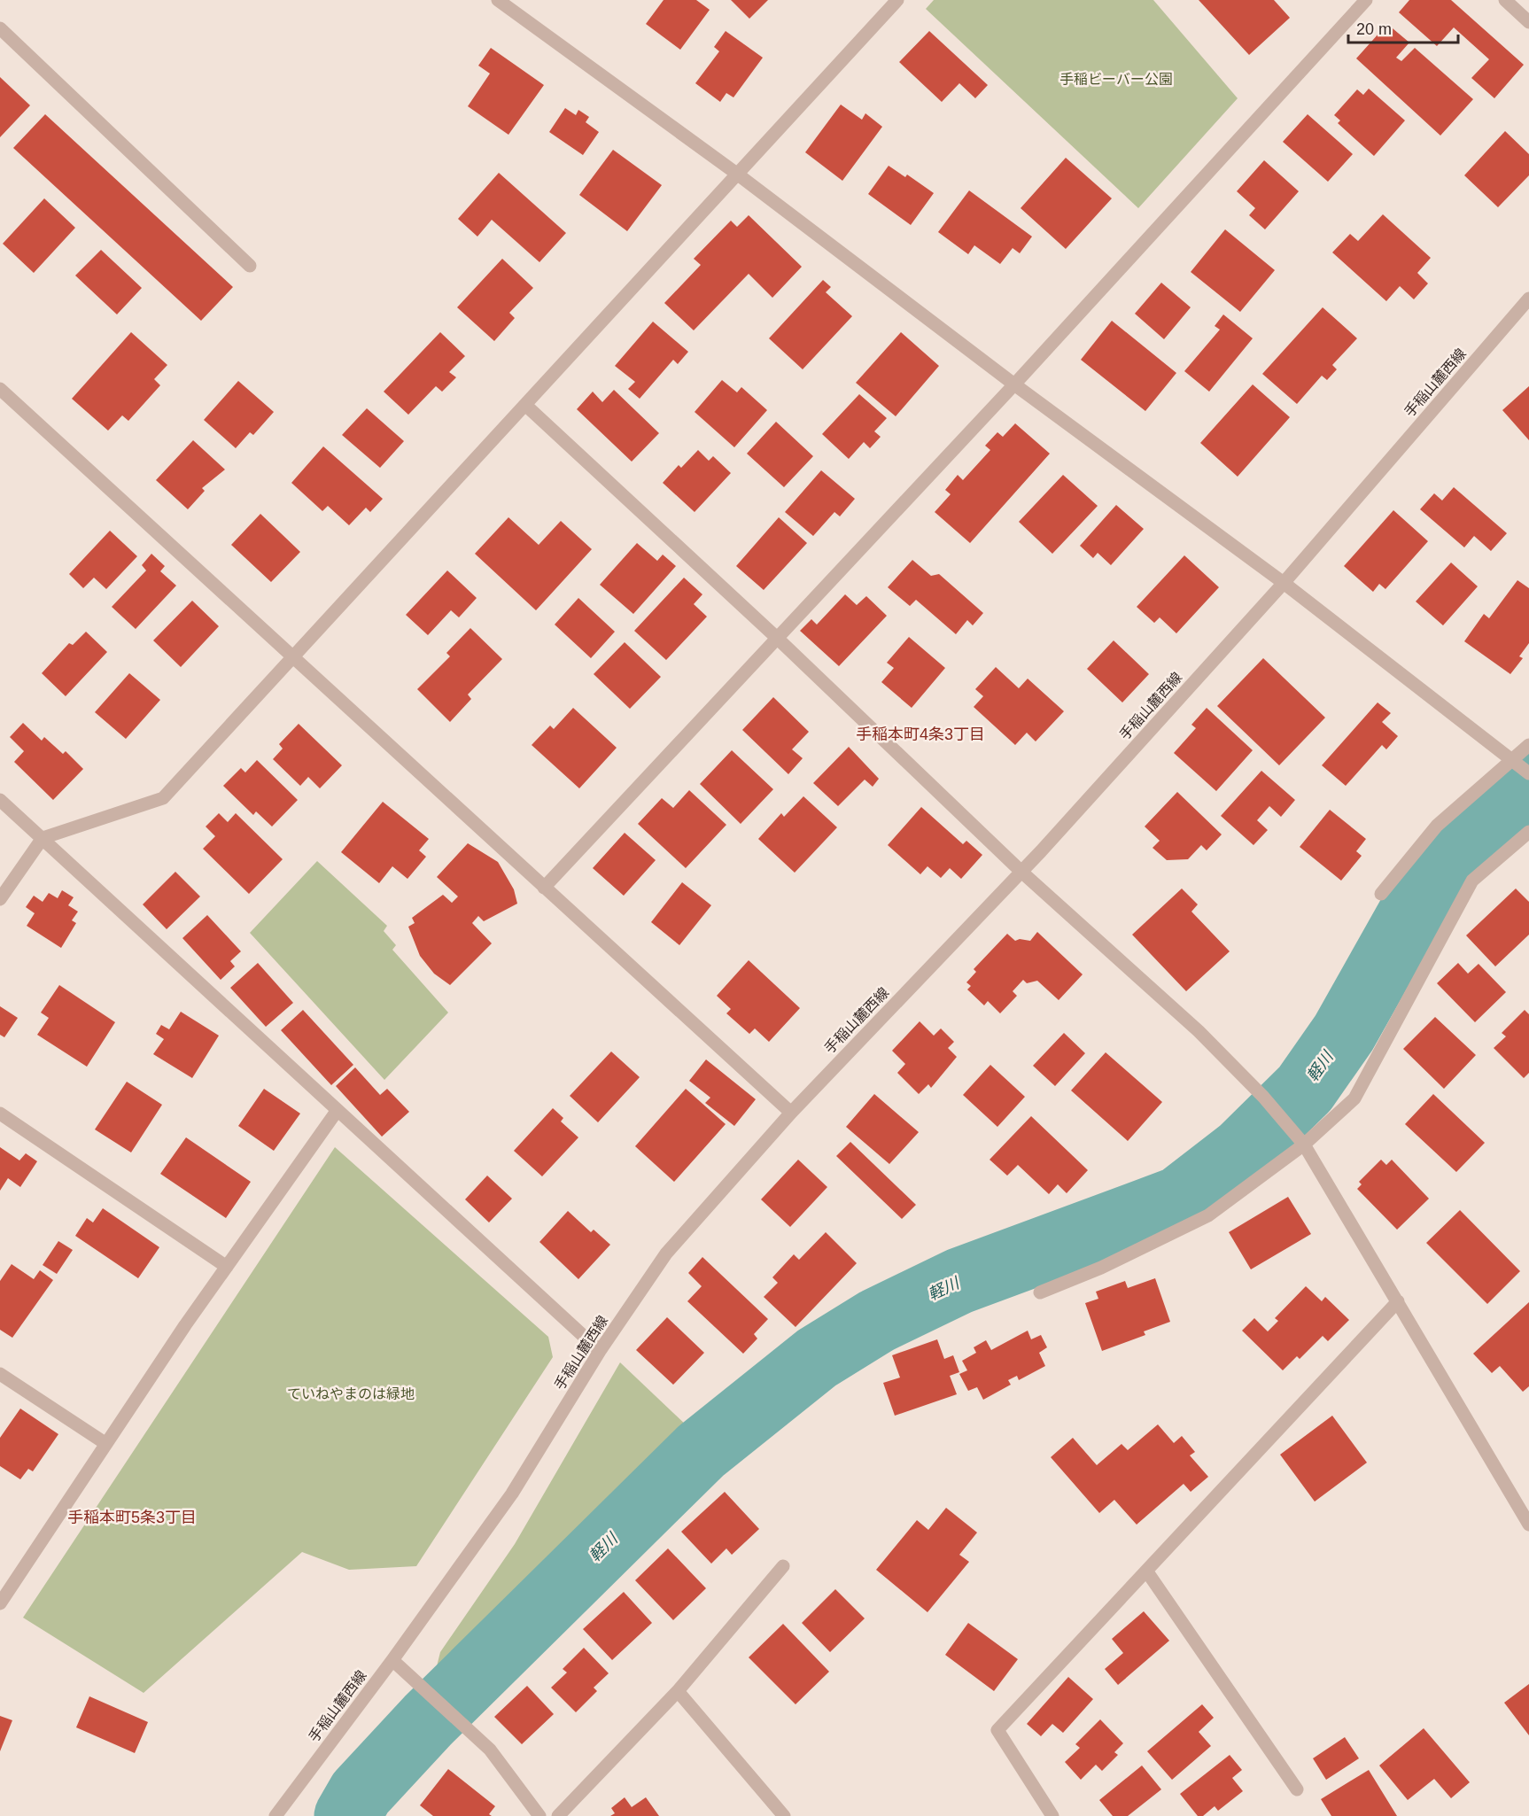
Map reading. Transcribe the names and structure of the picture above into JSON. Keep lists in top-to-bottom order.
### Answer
{
  "streets": {
    "street": ["手稲山麓西線"]
  },
  "districts": ["手稲本町4条3丁目", "手稲本町5条3丁目"],
  "water": ["軽川"],
  "parks": ["手稲ビーバー公園", "ていねやまのは緑地"],
  "scale_bar": "20 m"
}
